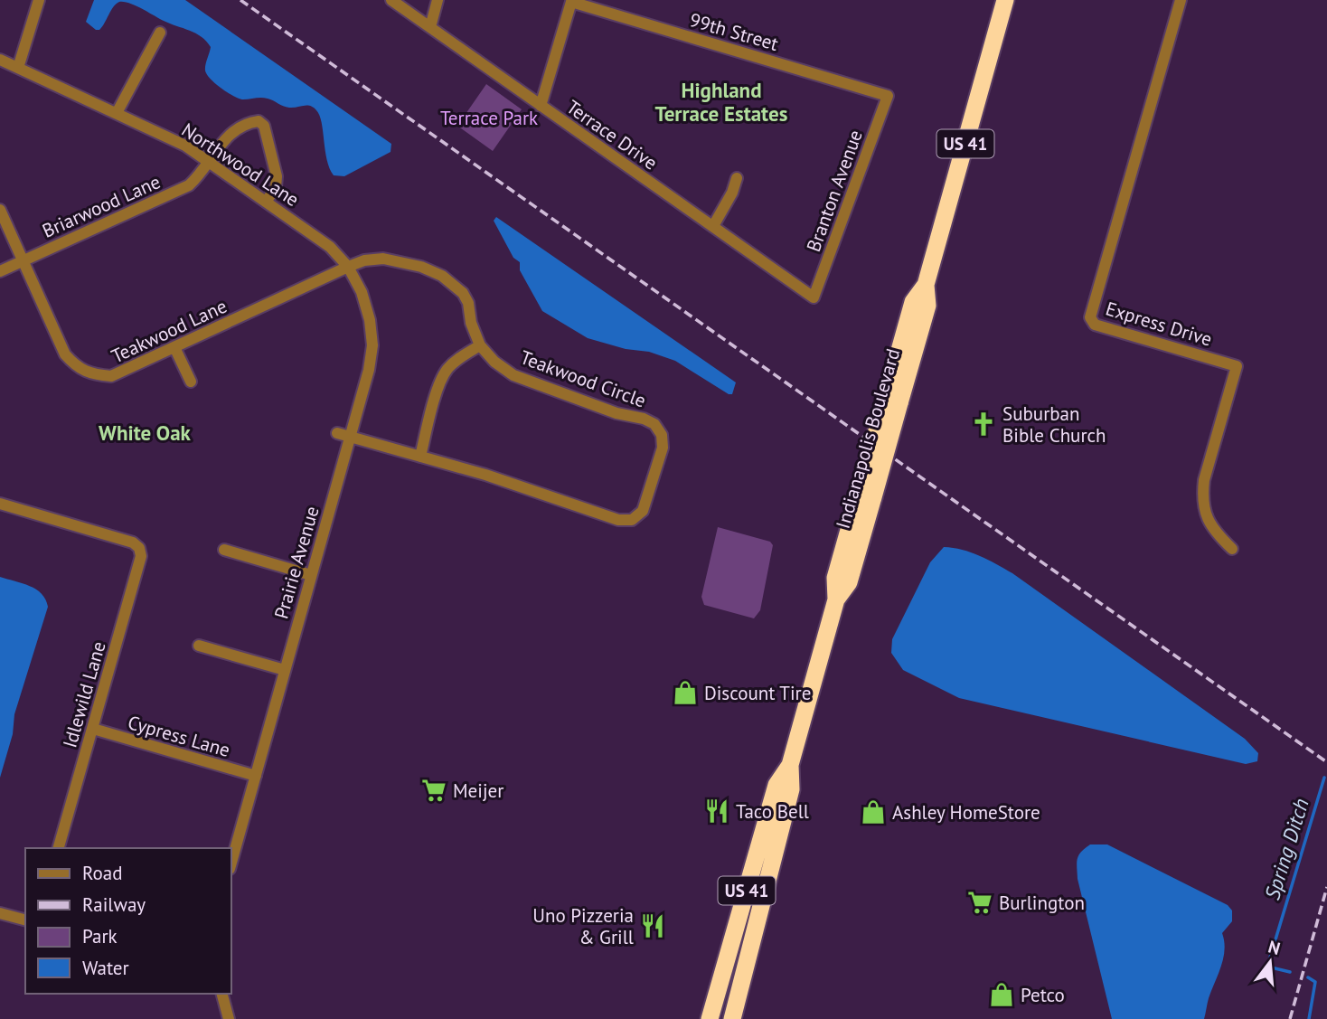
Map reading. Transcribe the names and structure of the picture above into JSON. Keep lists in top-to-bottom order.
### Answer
{
  "streets": {
    "highway": ["US 41", "Indianapolis Boulevard"],
    "street": [
      "99th Street",
      "Terrace Drive",
      "Northwood Lane",
      "Branton Avenue",
      "Briarwood Lane",
      "Express Drive",
      "Teakwood Lane",
      "Teakwood Circle",
      "Prairie Avenue",
      "Idlewild Lane",
      "Cypress Lane"
    ]
  },
  "crossings": [
    ["99th Street", "Terrace Drive"],
    ["99th Street", "Branton Avenue"],
    ["Terrace Drive", "Branton Avenue"],
    ["Northwood Lane", "Briarwood Lane"],
    ["Northwood Lane", "Teakwood Lane"],
    ["Northwood Lane", "Teakwood Circle"],
    ["Northwood Lane", "Prairie Avenue"],
    ["Briarwood Lane", "Teakwood Lane"],
    ["Teakwood Lane", "Teakwood Circle"],
    ["Teakwood Lane", "Prairie Avenue"],
    ["Teakwood Circle", "Prairie Avenue"],
    ["Prairie Avenue", "Cypress Lane"],
    ["Idlewild Lane", "Cypress Lane"]
  ],
  "districts": ["Highland Terrace Estates", "White Oak"],
  "water": ["Spring Ditch"],
  "parks": ["Terrace Park"],
  "places": {
    "church": ["Suburban Bible Church"],
    "shop": ["Discount Tire", "Ashley HomeStore", "Petco"],
    "supermarket": ["Meijer", "Burlington"],
    "restaurant": ["Taco Bell", "Uno Pizzeria & Grill"]
  },
  "legend": [
    "Road",
    "Railway",
    "Park",
    "Water"
  ],
  "north": "top"
}
